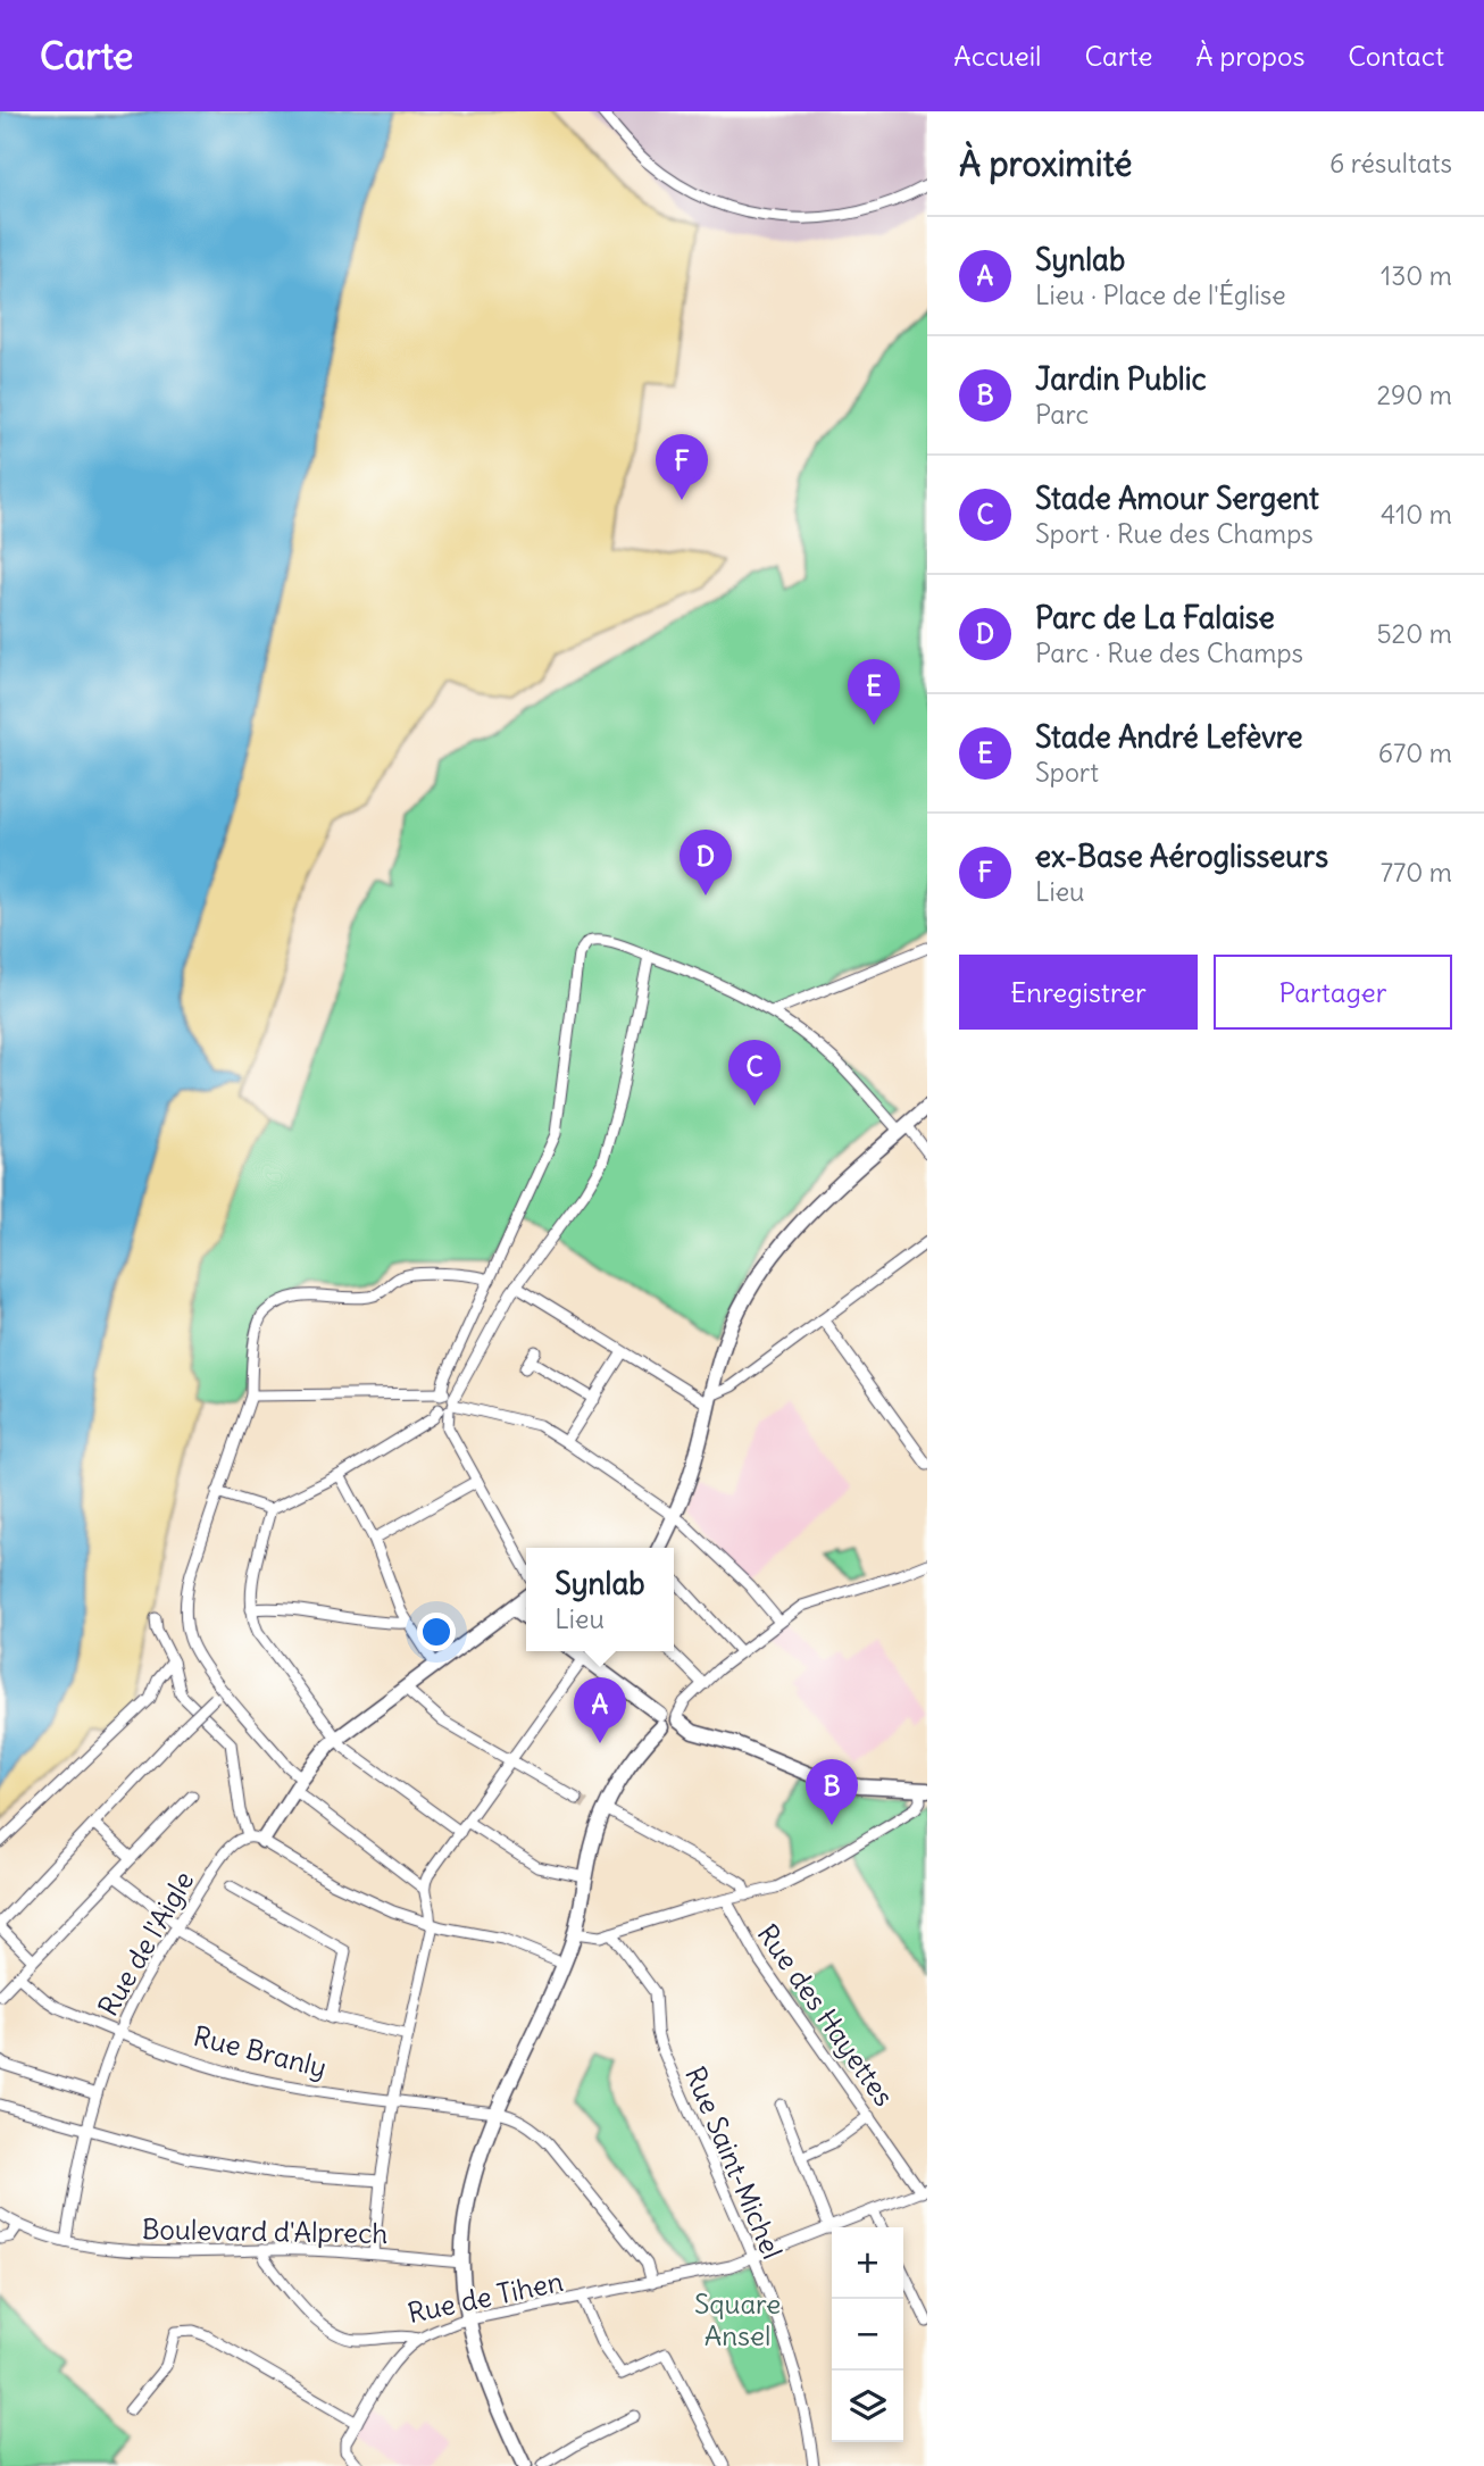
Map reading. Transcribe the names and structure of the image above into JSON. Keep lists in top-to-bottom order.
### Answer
{
  "streets": {
    "street": [
      "Rue de l'Aigle",
      "Rue des Hayettes",
      "Rue Branly",
      "Rue Saint-Michel",
      "Boulevard d'Alprech",
      "Rue de Tihen"
    ]
  },
  "crossings": [
    ["Rue de l'Aigle", "Rue Branly"],
    ["Rue de l'Aigle", "Boulevard d'Alprech"],
    ["Rue des Hayettes", "Rue de Tihen"],
    ["Rue Branly", "Rue de Tihen"],
    ["Rue Saint-Michel", "Rue de Tihen"],
    ["Boulevard d'Alprech", "Rue de Tihen"]
  ],
  "parks": ["Square Ansel"],
  "page": {
    "header": "Carte",
    "nav": [
      "Accueil",
      "Carte",
      "À propos",
      "Contact"
    ],
    "heading": ["À proximité", "6 résultats"],
    "list": [
      {
        "mark": "A",
        "name": "Synlab",
        "note": "Lieu · Place de l'Église",
        "value": "130 m"
      },
      {
        "mark": "B",
        "name": "Jardin Public",
        "note": "Parc",
        "value": "290 m"
      },
      {
        "mark": "C",
        "name": "Stade Amour Sergent",
        "note": "Sport · Rue des Champs",
        "value": "410 m"
      },
      {
        "mark": "D",
        "name": "Parc de La Falaise",
        "note": "Parc · Rue des Champs",
        "value": "520 m"
      },
      {
        "mark": "E",
        "name": "Stade André Lefèvre",
        "note": "Sport",
        "value": "670 m"
      },
      {
        "mark": "F",
        "name": "ex-Base Aéroglisseurs",
        "note": "Lieu",
        "value": "770 m"
      }
    ],
    "pins": [
      "F",
      "E",
      "D",
      "C",
      "A",
      "B"
    ],
    "buttons": ["Enregistrer", "Partager"],
    "popup": ["Synlab", "Lieu"],
    "map_buttons": ["+", "−"]
  }
}
